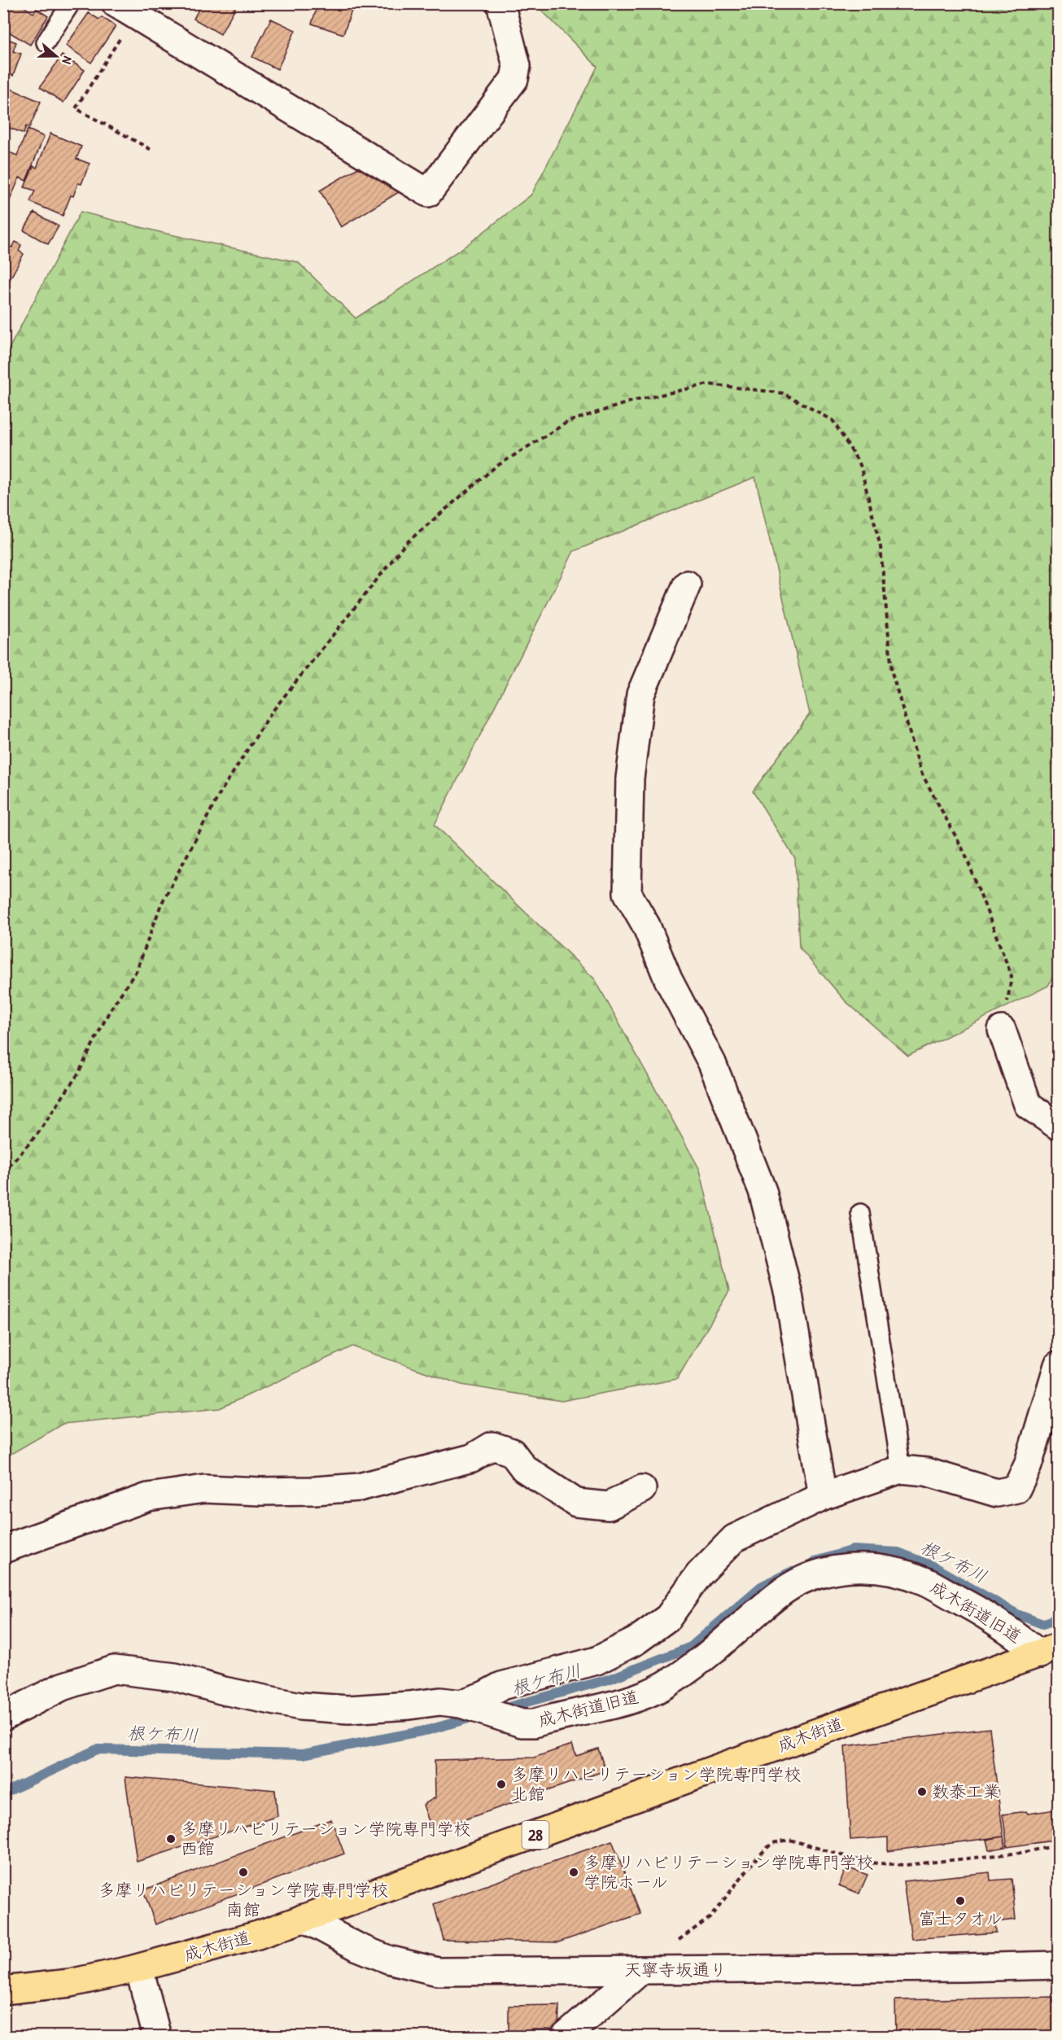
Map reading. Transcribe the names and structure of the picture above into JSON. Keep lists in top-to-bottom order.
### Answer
{
  "streets": {
    "main road": ["成木街道", "28"],
    "street": ["成木街道旧道", "天寧寺坂通り"]
  },
  "crossings": [
    ["成木街道旧道", "成木街道"],
    ["成木街道", "天寧寺坂通り"]
  ],
  "water": ["根ケ布川"],
  "places": [
    "多摩リハビリテーション学院専門学校 北館",
    "数泰工業",
    "多摩リハビリテーション学院専門学校 西館",
    "多摩リハビリテーション学院専門学校 南館",
    "多摩リハビリテーション学院専門学校 学院ホール",
    "富士タオル"
  ],
  "north": "right"
}
